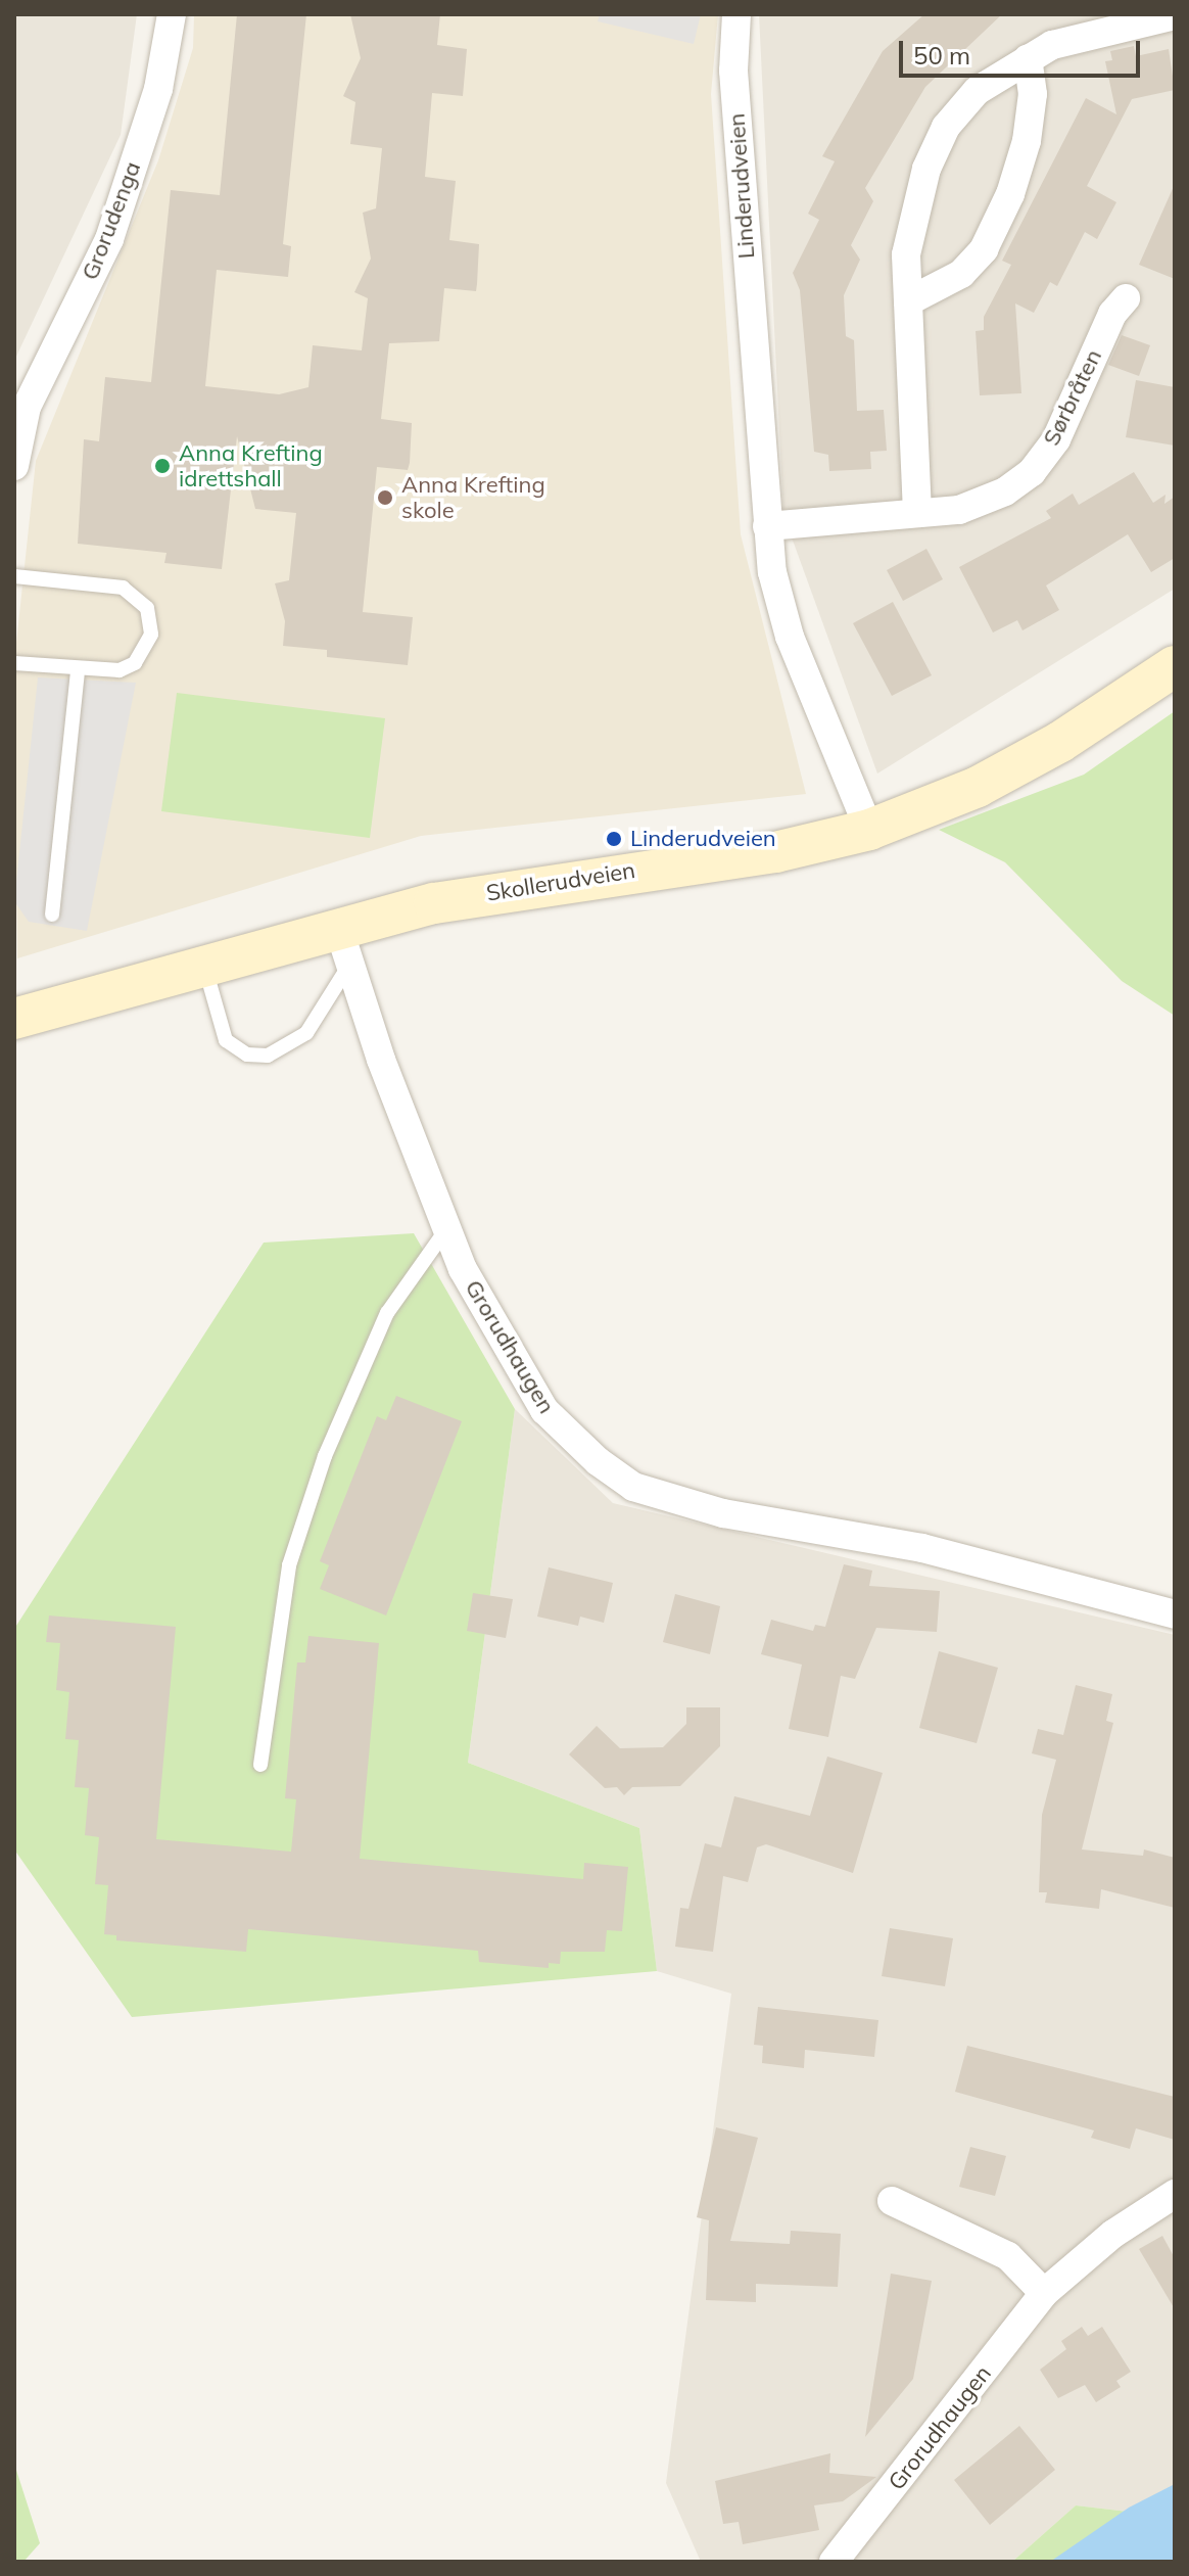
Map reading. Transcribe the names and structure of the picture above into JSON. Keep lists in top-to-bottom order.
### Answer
{
  "streets": {
    "street": [
      "Linderudveien",
      "Grorudenga",
      "Sørbråten",
      "Skollerudveien",
      "Grorudhaugen"
    ]
  },
  "crossings": [
    ["Linderudveien", "Sørbråten"],
    ["Linderudveien", "Skollerudveien"],
    ["Skollerudveien", "Grorudhaugen"]
  ],
  "places": ["Anna Krefting idrettshall", "Anna Krefting skole", "Linderudveien"],
  "scale_bar": "50 m"
}
